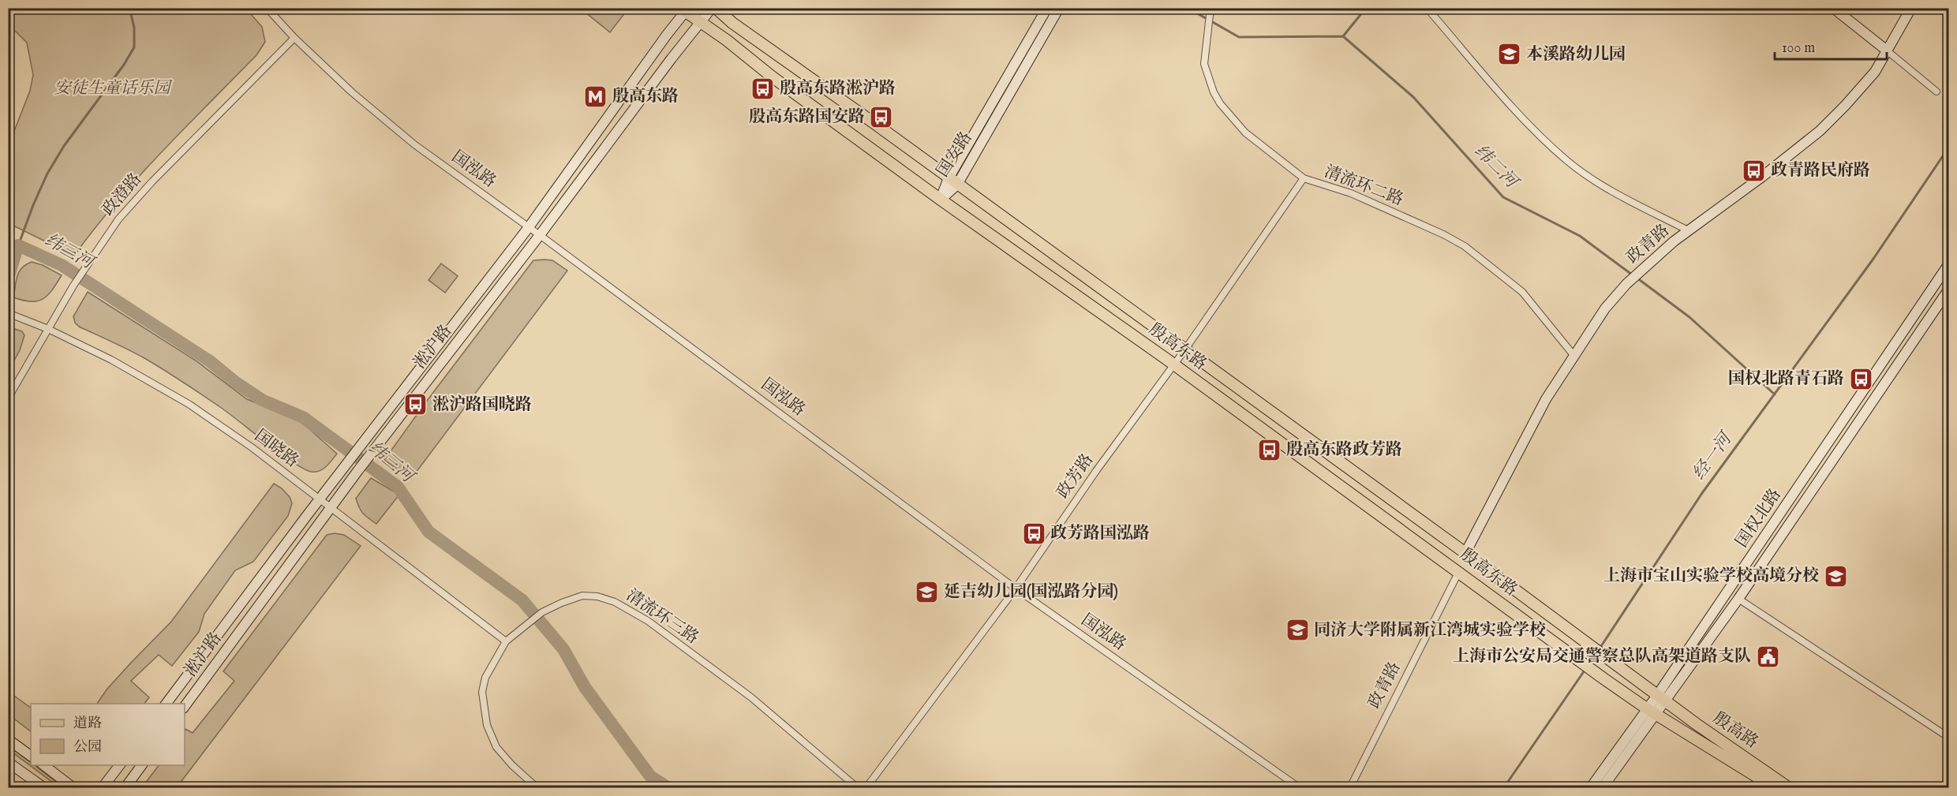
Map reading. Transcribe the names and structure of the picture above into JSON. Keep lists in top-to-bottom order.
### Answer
{
  "streets": {
    "main road": [
      "国安路",
      "政青路",
      "淞沪路",
      "殷高东路",
      "国权北路",
      "殷高路"
    ],
    "street": [
      "国泓路",
      "清流环二路",
      "政澄路",
      "国晓路",
      "政芳路",
      "清流环三路"
    ]
  },
  "crossings": [
    ["国安路", "殷高东路"],
    ["国泓路", "政澄路"],
    ["国泓路", "淞沪路"],
    ["国泓路", "政芳路"],
    ["清流环二路", "政青路"],
    ["清流环二路", "政芳路"],
    ["政澄路", "国晓路"],
    ["政青路", "殷高东路"],
    ["淞沪路", "殷高东路"],
    ["淞沪路", "国晓路"],
    ["殷高东路", "政芳路"],
    ["殷高东路", "国权北路"],
    ["殷高东路", "殷高路"],
    ["国晓路", "清流环三路"],
    ["国权北路", "殷高路"]
  ],
  "water": ["纬二河", "纬三河", "经一河"],
  "parks": ["安徒生童话乐园"],
  "places": {
    "school or university": [
      "本溪路幼儿园",
      "上海市宝山实验学校高境分校",
      "延吉幼儿园(国泓路分园)",
      "同济大学附属新江湾城实验学校"
    ],
    "bus stop": [
      "殷高东路淞沪路",
      "殷高东路国安路",
      "政青路民府路",
      "国权北路青石路",
      "淞沪路国晓路",
      "殷高东路政芳路",
      "政芳路国泓路"
    ],
    "metro station": ["殷高东路"],
    "public building": ["上海市公安局交通警察总队高架道路支队"]
  },
  "legend": ["道路", "公园"],
  "scale_bar": "100 m"
}
